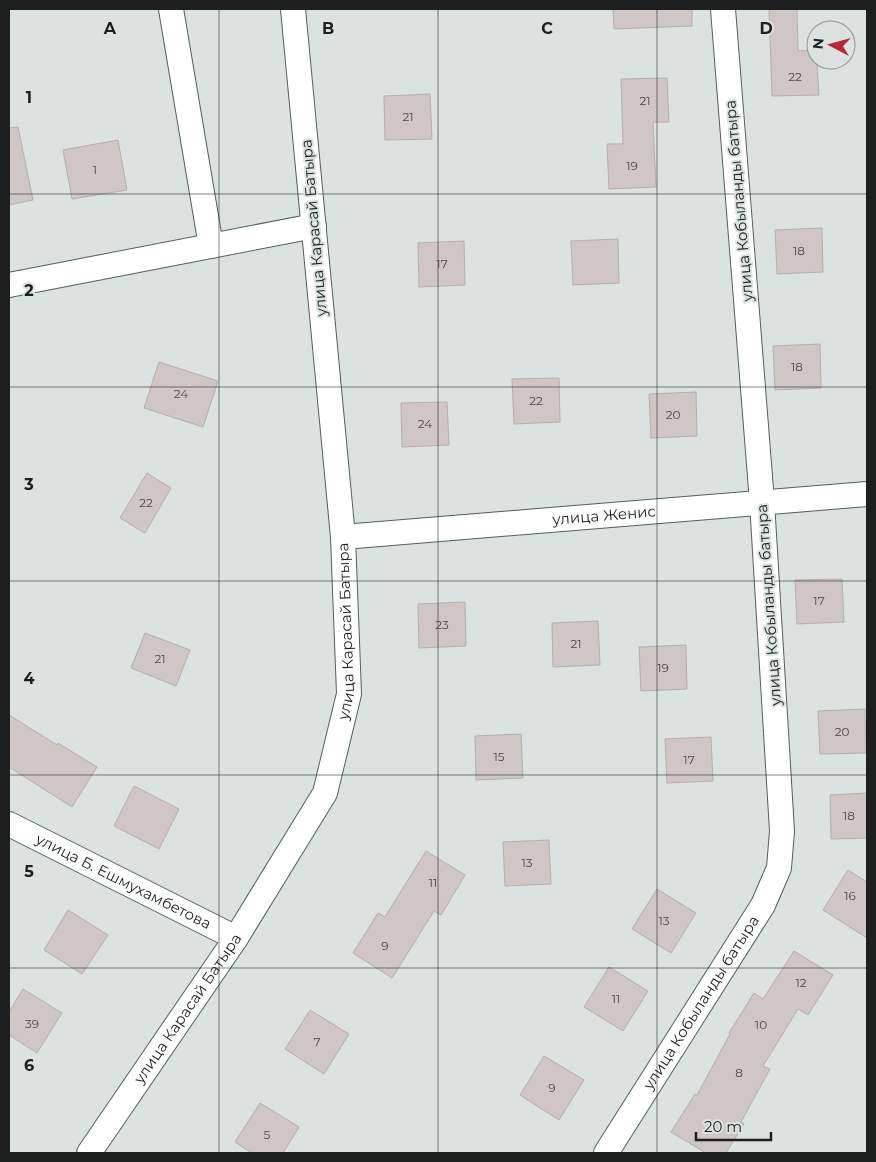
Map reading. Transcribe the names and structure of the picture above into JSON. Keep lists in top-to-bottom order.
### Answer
{
  "streets": {
    "street": [
      "улица Кобыланды батыра",
      "улица Карасай Батыра",
      "улица Женис",
      "улица Б. Ешмухамбетова"
    ]
  },
  "crossings": [
    ["улица Кобыланды батыра", "улица Женис"],
    ["улица Карасай Батыра", "улица Женис"],
    ["улица Карасай Батыра", "улица Б. Ешмухамбетова"]
  ],
  "house_numbers": [
    "22",
    "21",
    "21",
    "19",
    "1",
    "18",
    "17",
    "18",
    "24",
    "22",
    "20",
    "24",
    "22",
    "17",
    "23",
    "21",
    "21",
    "19",
    "20",
    "15",
    "17",
    "18",
    "13",
    "11",
    "16",
    "13",
    "9",
    "12",
    "11",
    "39",
    "10",
    "7",
    "8",
    "9",
    "5"
  ],
  "scale_bar": "20 m",
  "north": "left",
  "grid": {
    "columns": [
      "A",
      "B",
      "C",
      "D"
    ],
    "rows": [
      "1",
      "2",
      "3",
      "4",
      "5",
      "6"
    ]
  }
}
